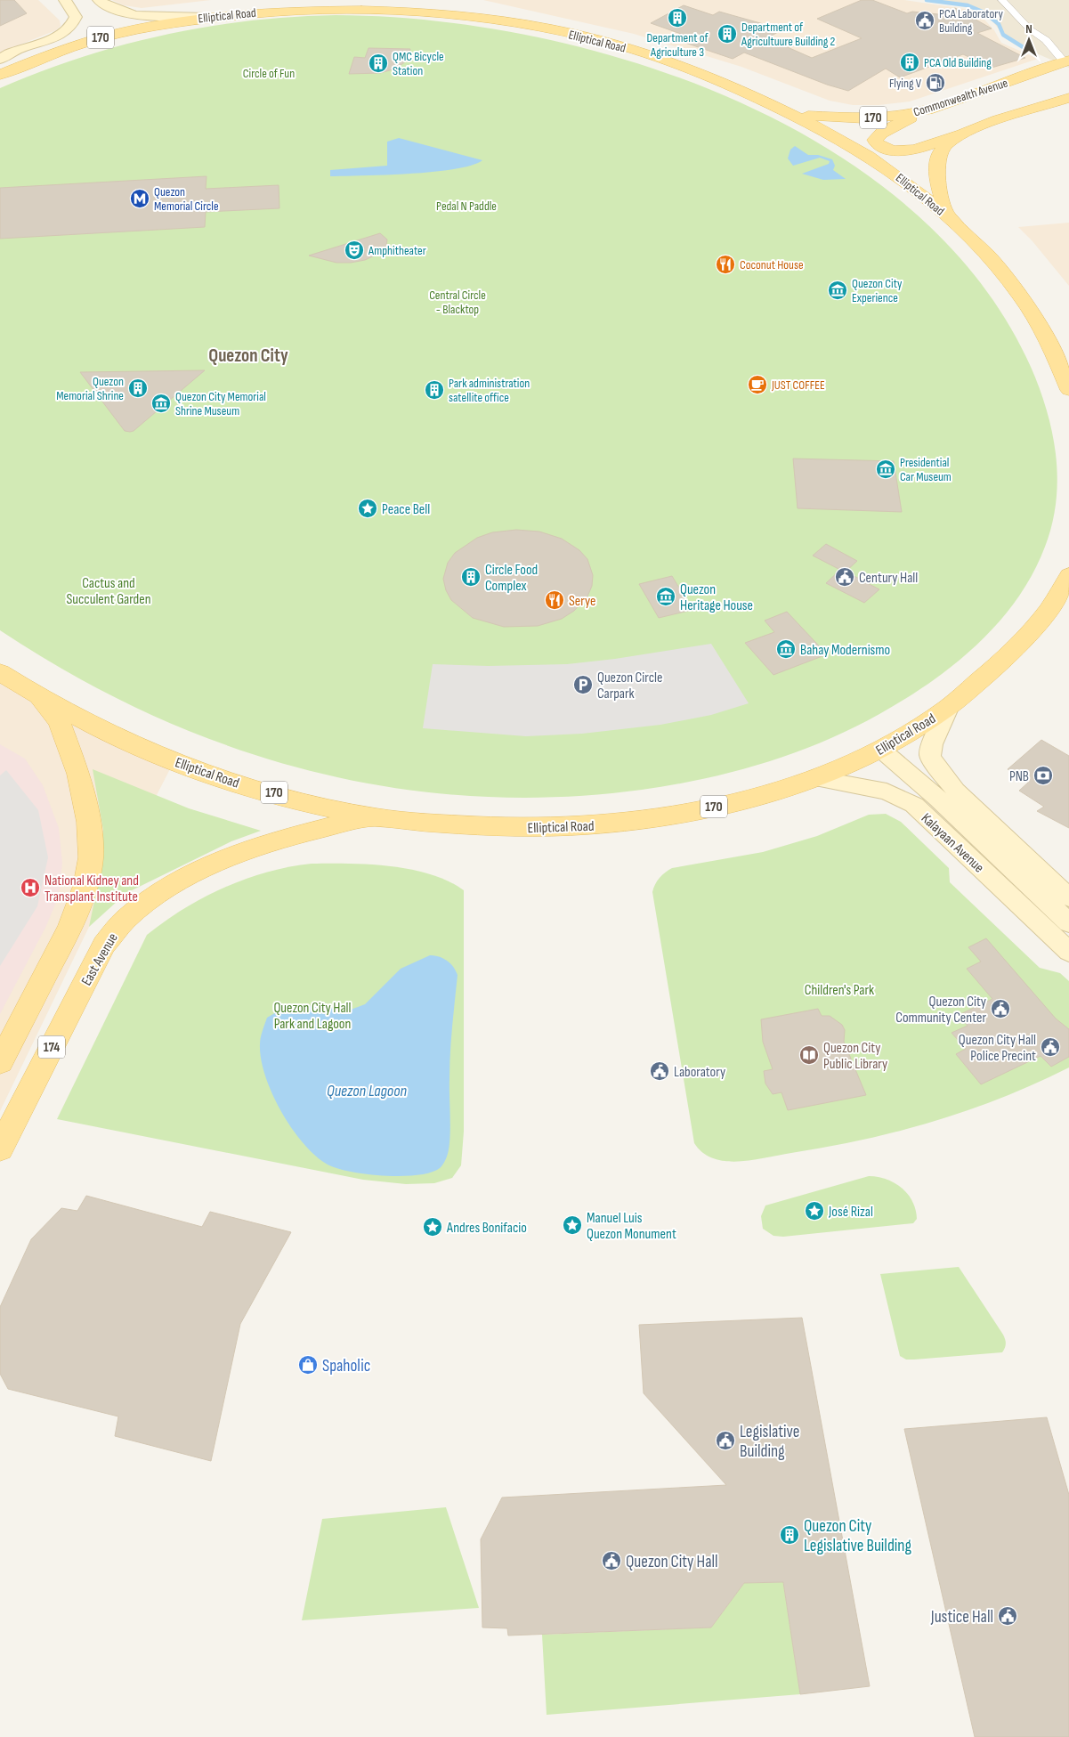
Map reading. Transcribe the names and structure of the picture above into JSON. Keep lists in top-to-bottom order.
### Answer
{
  "streets": {
    "main road": [
      "Elliptical Road",
      "170",
      "Commonwealth Avenue",
      "Kalayaan Avenue",
      "East Avenue",
      "174"
    ]
  },
  "crossings": [
    ["Elliptical Road", "Commonwealth Avenue"],
    ["Elliptical Road", "Kalayaan Avenue"],
    ["Elliptical Road", "East Avenue"]
  ],
  "districts": ["Quezon City"],
  "water": ["Quezon Lagoon"],
  "parks": [
    "Circle of Fun",
    "Pedal N Paddle",
    "Central Circle - Blacktop",
    "Cactus and Succulent Garden",
    "Children's Park",
    "Quezon City Hall Park and Lagoon"
  ],
  "places": {
    "building": [
      "Department of Agriculture 3",
      "Department of Agricultuure Building 2",
      "PCA Old Building",
      "QMC Bicycle Station",
      "Quezon Memorial Shrine",
      "Park administration satellite office",
      "Circle Food Complex",
      "Quezon City Legislative Building"
    ],
    "public building": [
      "PCA Laboratory Building",
      "Century Hall",
      "Quezon City Community Center",
      "Quezon City Hall Police Precint",
      "Laboratory",
      "Legislative Building",
      "Quezon City Hall",
      "Justice Hall"
    ],
    "fuel station": ["Flying V"],
    "metro station": ["Quezon Memorial Circle"],
    "theatre": ["Amphitheater"],
    "restaurant": ["Coconut House", "Serye"],
    "museum": [
      "Quezon City Experience",
      "Quezon City Memorial Shrine Museum",
      "Presidential Car Museum",
      "Quezon Heritage House",
      "Bahay Modernismo"
    ],
    "cafe": ["JUST COFFEE"],
    "place": [
      "Peace Bell",
      "José Rizal",
      "Manuel Luis Quezon Monument",
      "Andres Bonifacio"
    ],
    "parking": ["Quezon Circle Carpark"],
    "bank": ["PNB"],
    "hospital": ["National Kidney and Transplant Institute"],
    "library": ["Quezon City Public Library"],
    "shop": ["Spaholic"]
  },
  "north": "top"
}
